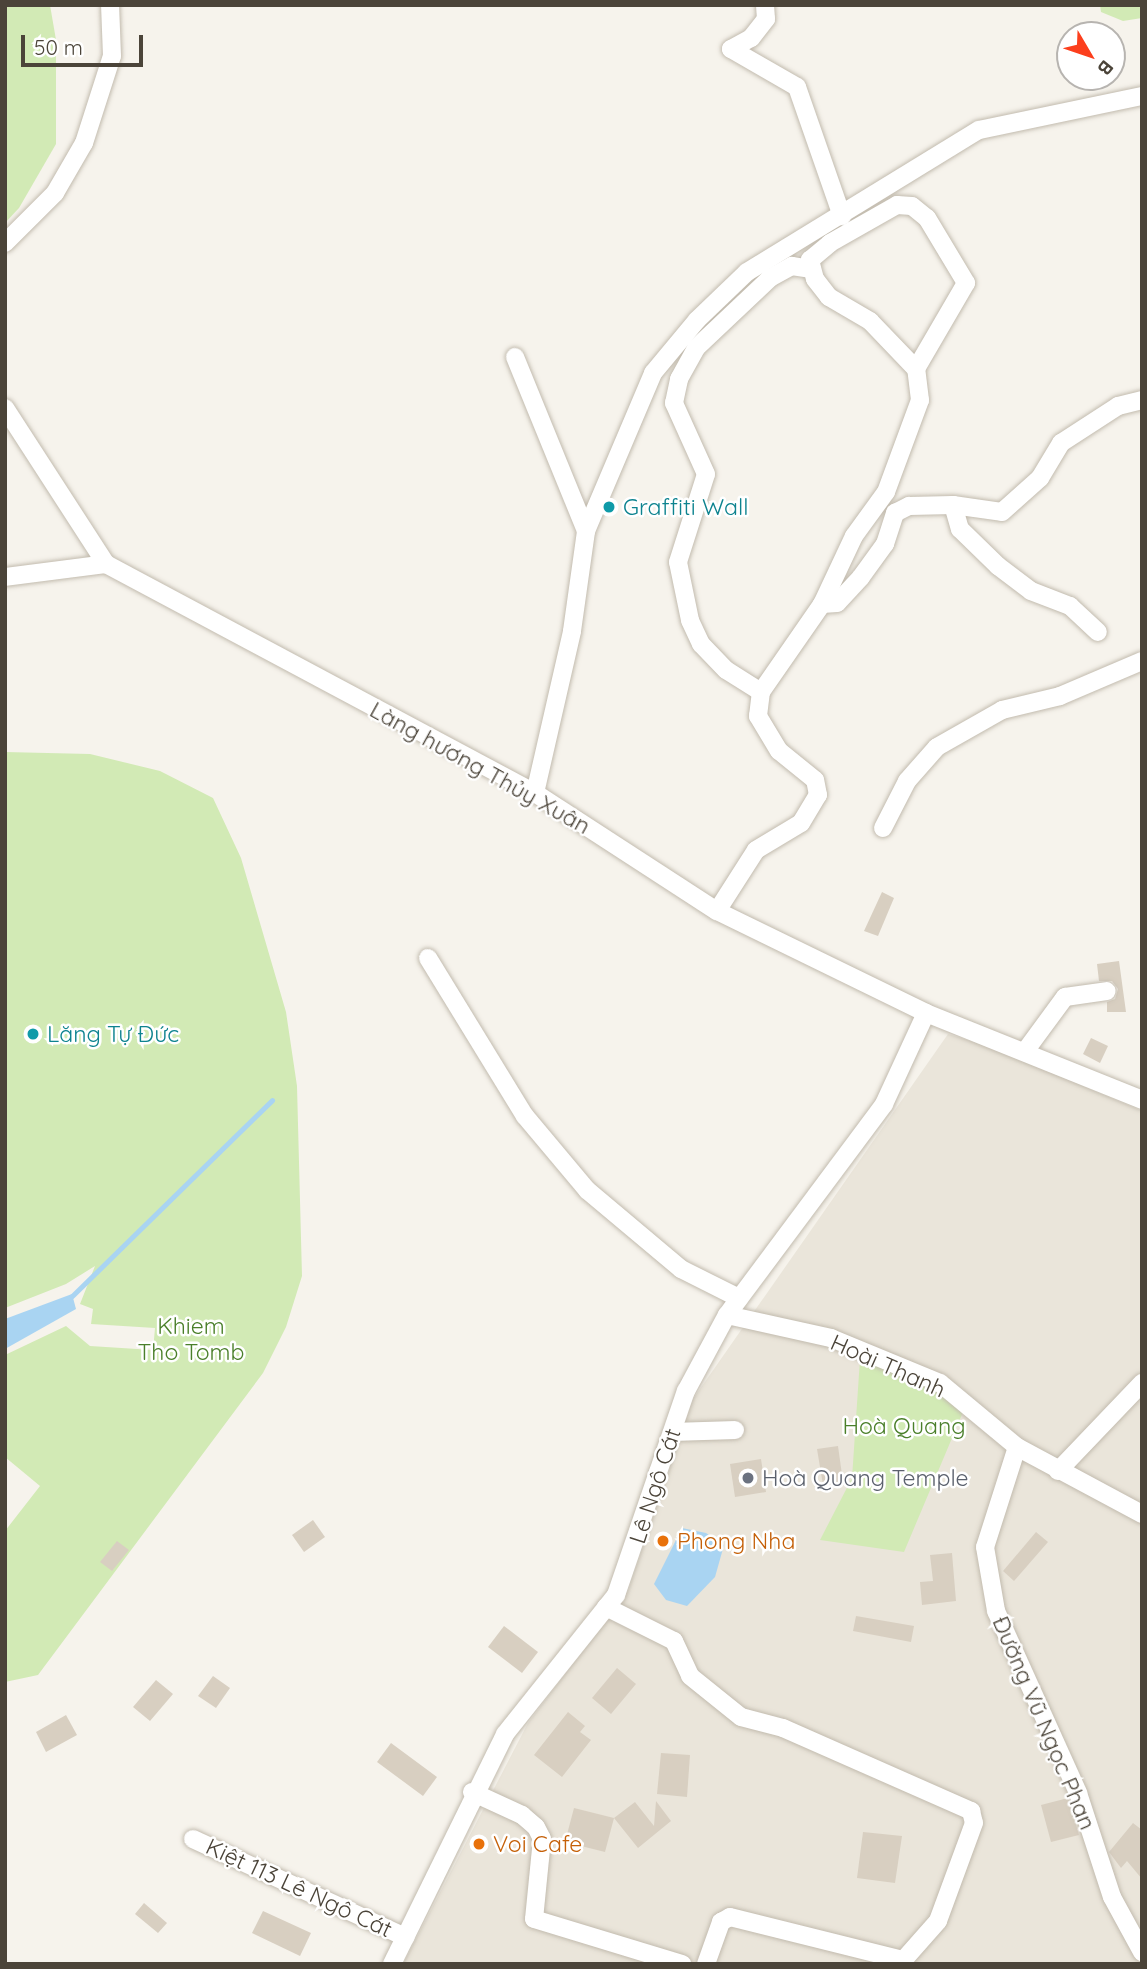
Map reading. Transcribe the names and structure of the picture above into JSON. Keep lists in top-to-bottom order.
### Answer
{
  "streets": {
    "street": [
      "Làng hương Thủy Xuân",
      "Hoài Thanh",
      "Lê Ngô Cát",
      "Đường Vũ Ngọc Phan",
      "Kiệt 113 Lê Ngô Cát"
    ]
  },
  "crossings": [
    ["Làng hương Thủy Xuân", "Lê Ngô Cát"],
    ["Hoài Thanh", "Lê Ngô Cát"],
    ["Hoài Thanh", "Đường Vũ Ngọc Phan"],
    ["Lê Ngô Cát", "Kiệt 113 Lê Ngô Cát"]
  ],
  "parks": ["Khiem Tho Tomb", "Hoà Quang"],
  "places": [
    "Graffiti Wall",
    "Lăng Tự Đức",
    "Hoà Quang Temple",
    "Phong Nha",
    "Voi Cafe"
  ],
  "scale_bar": "50 m",
  "north": "bottom right"
}
